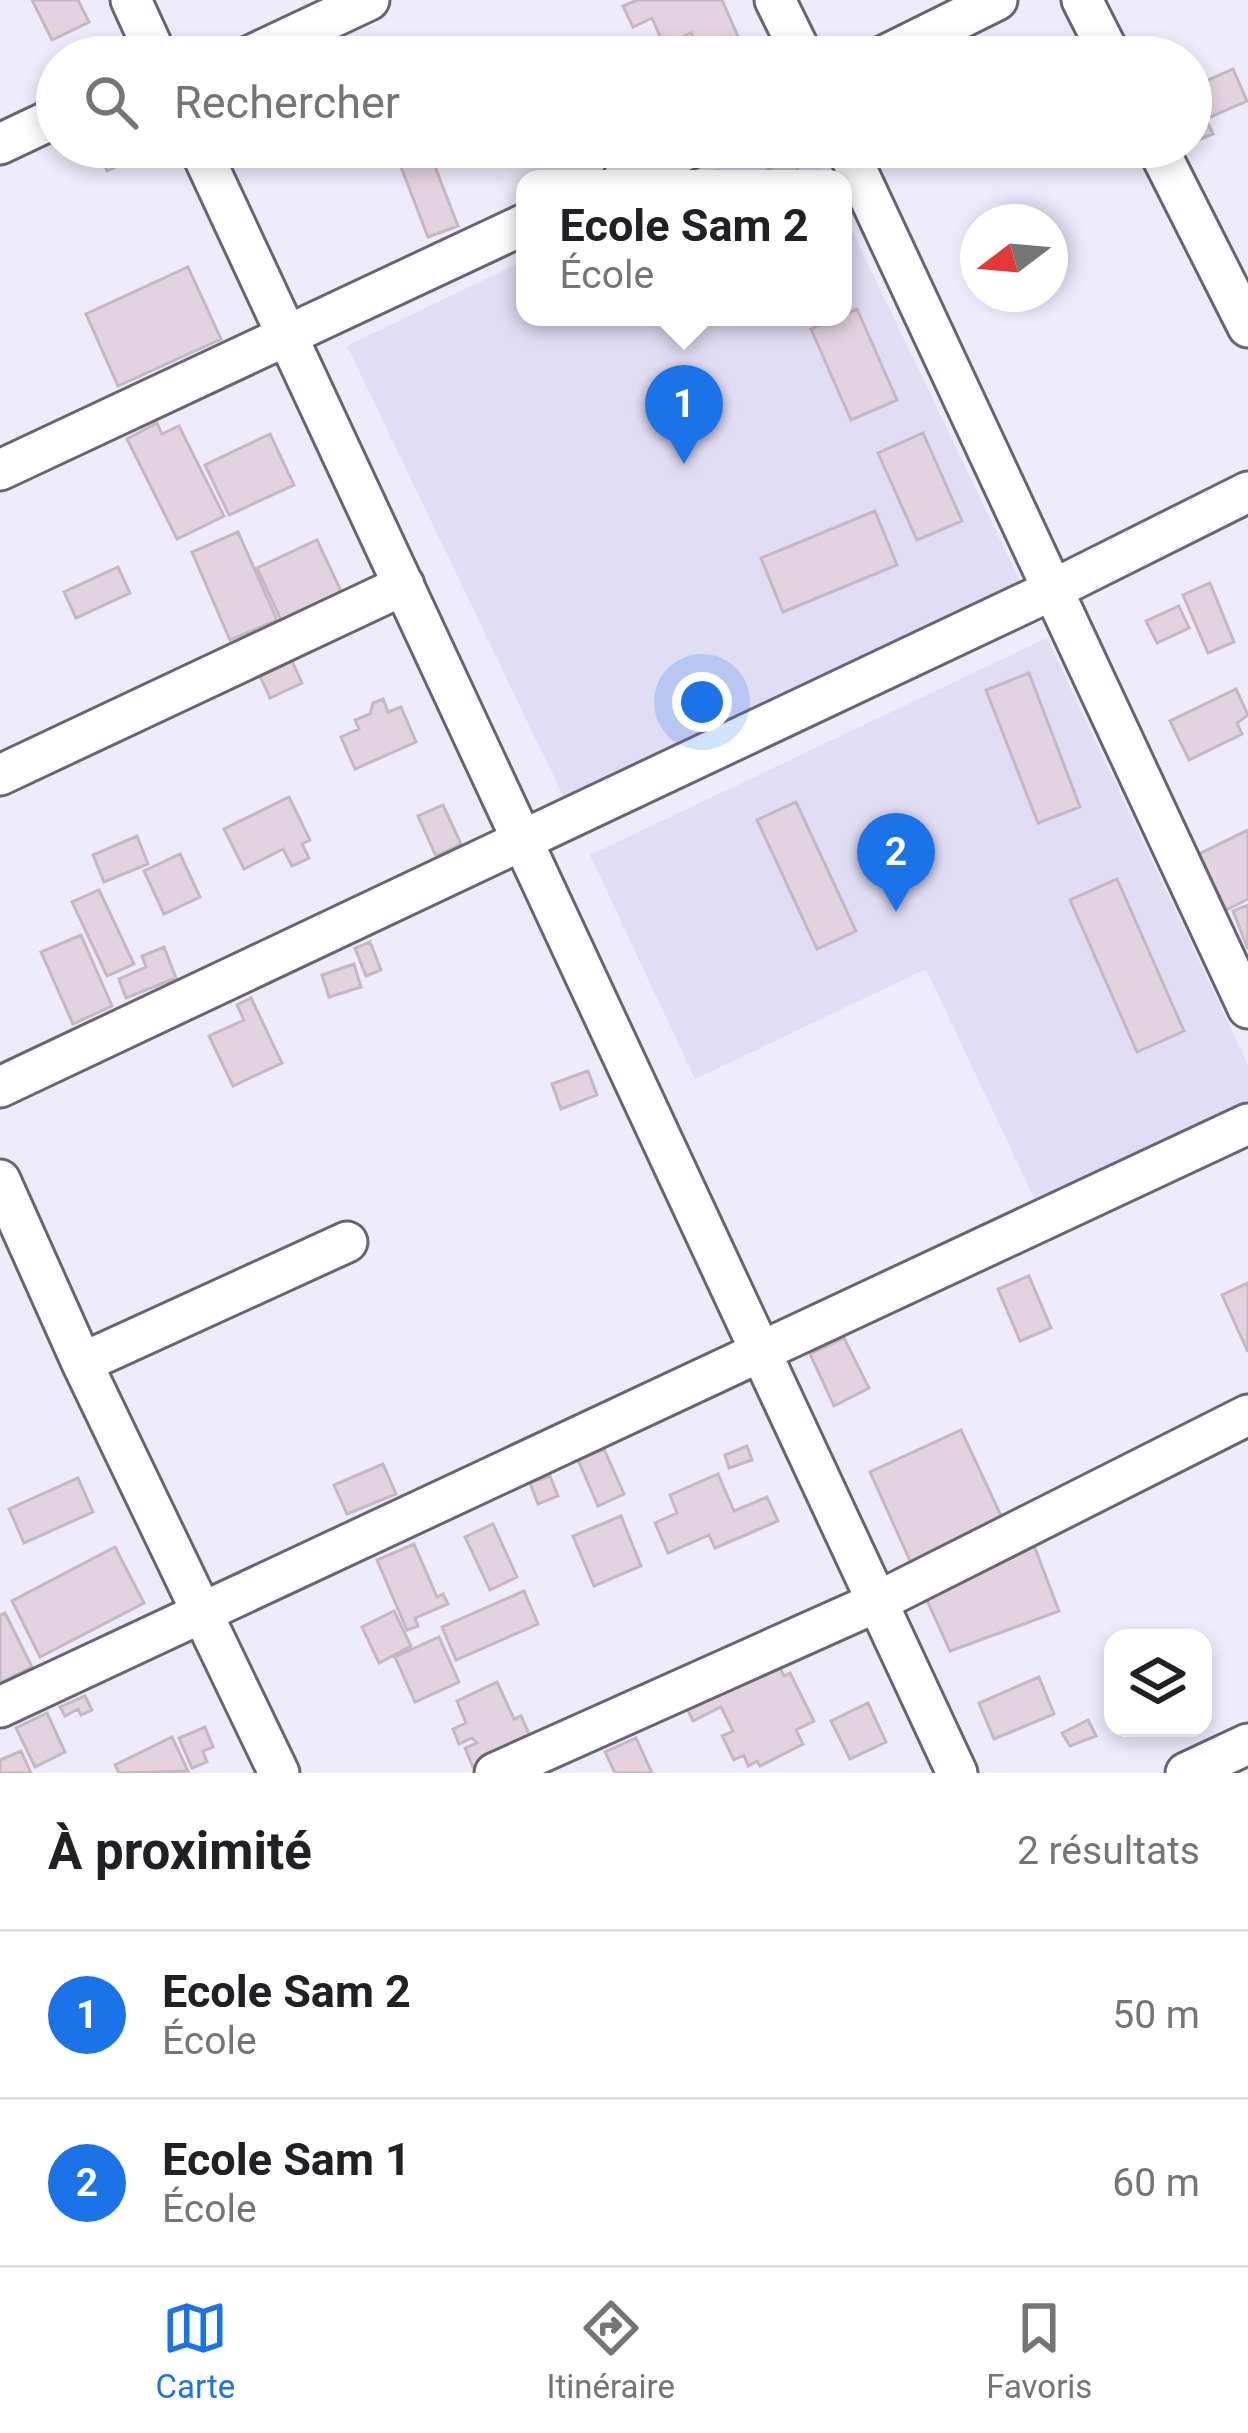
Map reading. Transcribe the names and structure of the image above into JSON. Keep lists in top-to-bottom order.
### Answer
{
  "north": "left",
  "page": {
    "search": "Rechercher",
    "popup": ["Ecole Sam 2", "École"],
    "pins": ["1", "2"],
    "heading": ["À proximité", "2 résultats"],
    "list": [
      {
        "mark": "1",
        "name": "Ecole Sam 2",
        "note": "École",
        "value": "50 m"
      },
      {
        "mark": "2",
        "name": "Ecole Sam 1",
        "note": "École",
        "value": "60 m"
      }
    ],
    "nav": ["Carte", "Itinéraire", "Favoris"]
  }
}
